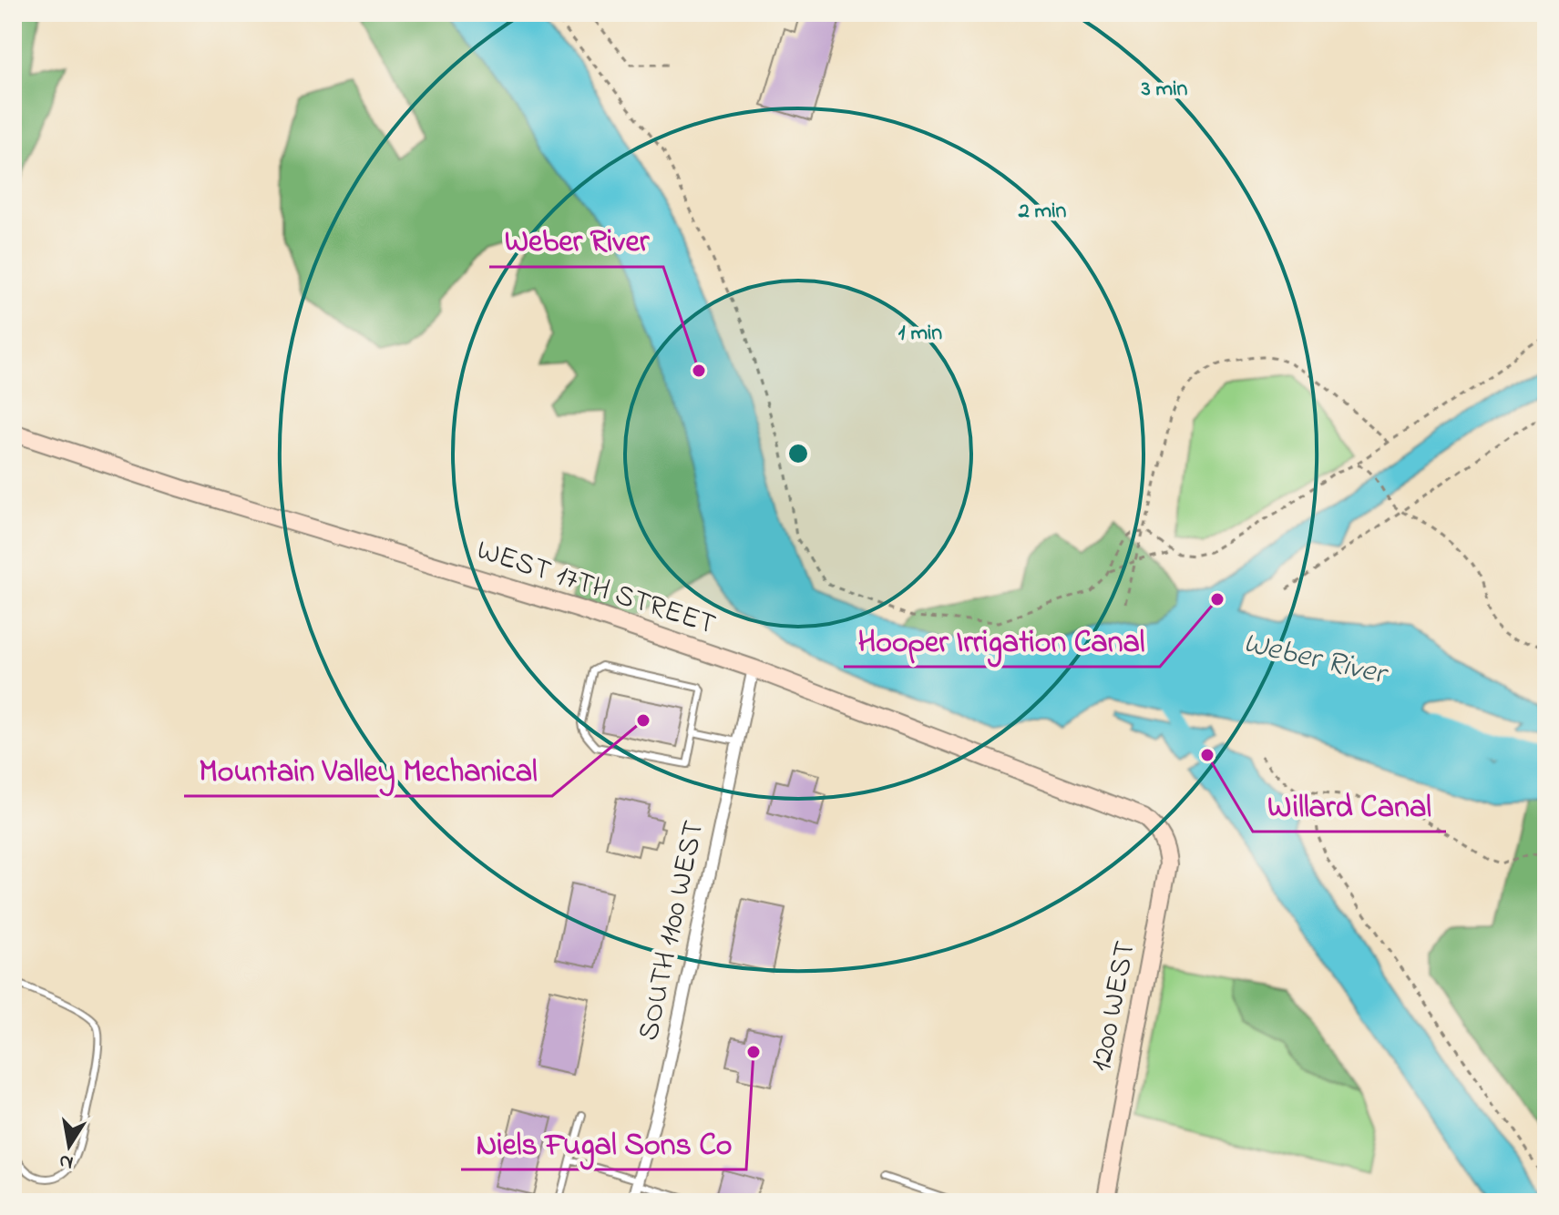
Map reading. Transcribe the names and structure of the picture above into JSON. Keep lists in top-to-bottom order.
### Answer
{
  "streets": {
    "street": ["WEST 17TH STREET", "SOUTH 1100 WEST", "1200 WEST"]
  },
  "crossings": [
    ["WEST 17TH STREET", "SOUTH 1100 WEST"],
    ["WEST 17TH STREET", "1200 WEST"]
  ],
  "water": ["Weber River"],
  "places": [
    "Weber River",
    "Hooper Irrigation Canal",
    "Mountain Valley Mechanical",
    "Willard Canal",
    "Niels Fugal Sons Co"
  ],
  "north": "bottom",
  "rings": ["3 min", "2 min", "1 min"]
}
